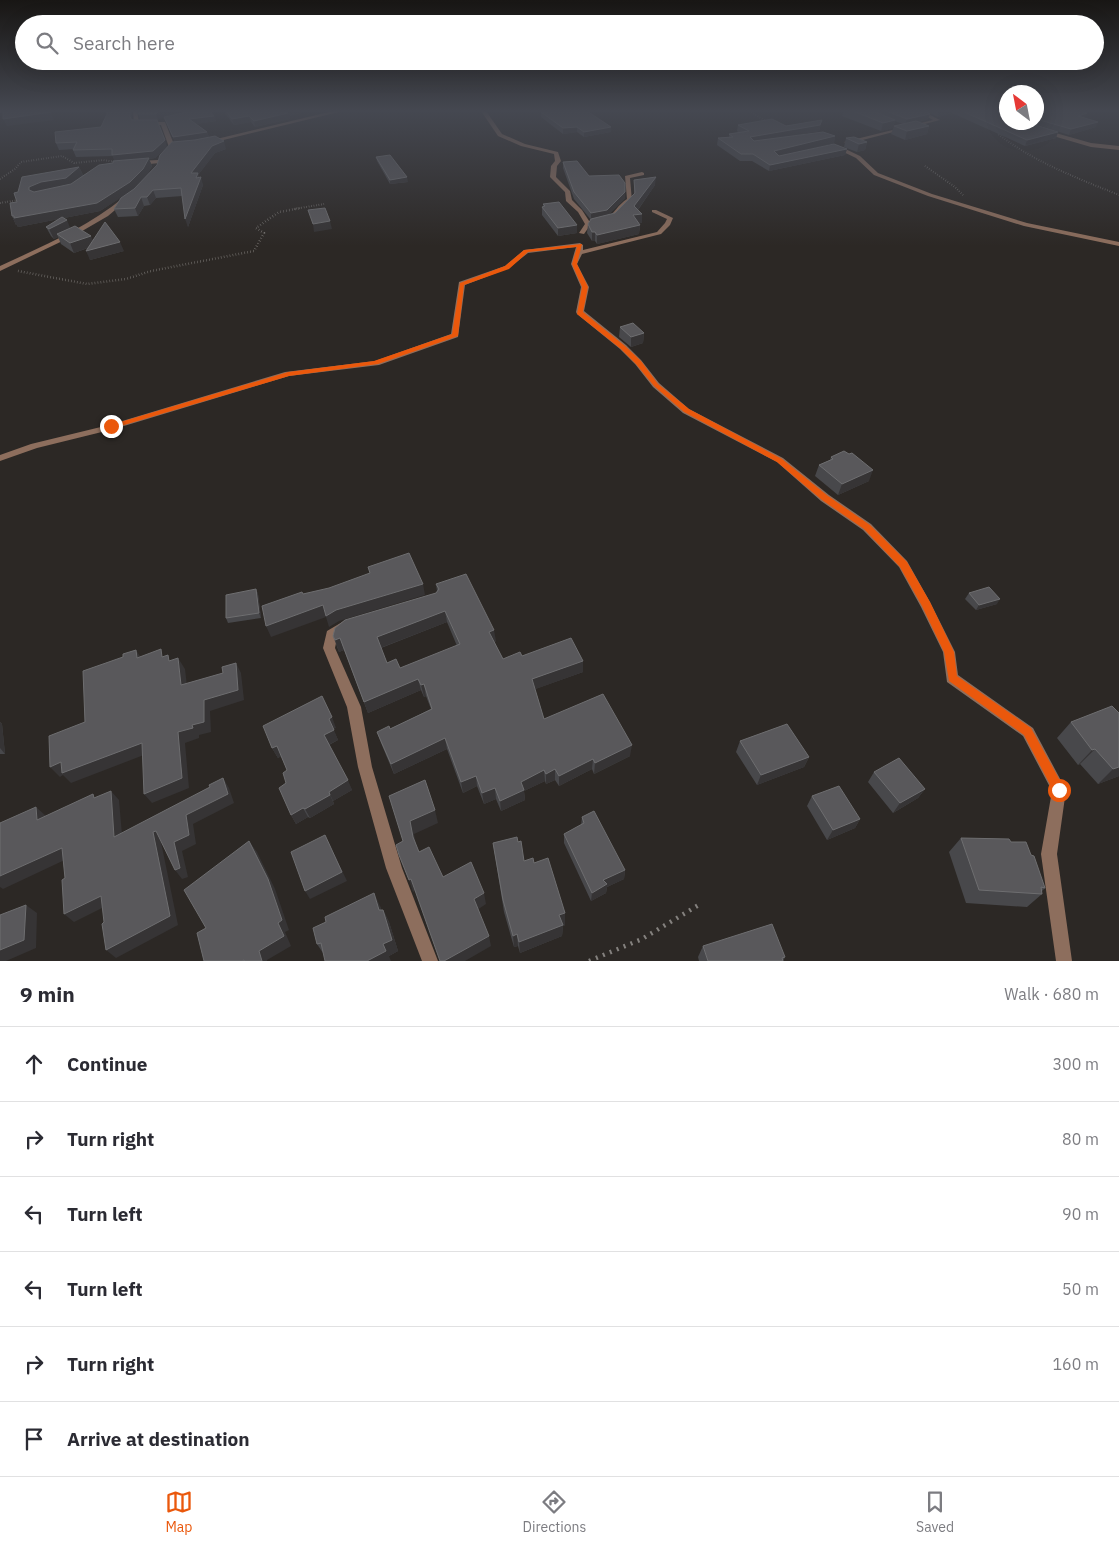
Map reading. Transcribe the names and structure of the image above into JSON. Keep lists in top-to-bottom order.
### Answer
{
  "north": "top left",
  "page": {
    "search": "Search here",
    "heading": ["9 min", "Walk · 680 m"],
    "list": [
      ["Continue", "300 m"],
      ["Turn right", "80 m"],
      ["Turn left", "90 m"],
      ["Turn left", "50 m"],
      ["Turn right", "160 m"],
      "Arrive at destination"
    ],
    "nav": ["Map", "Directions", "Saved"]
  }
}
